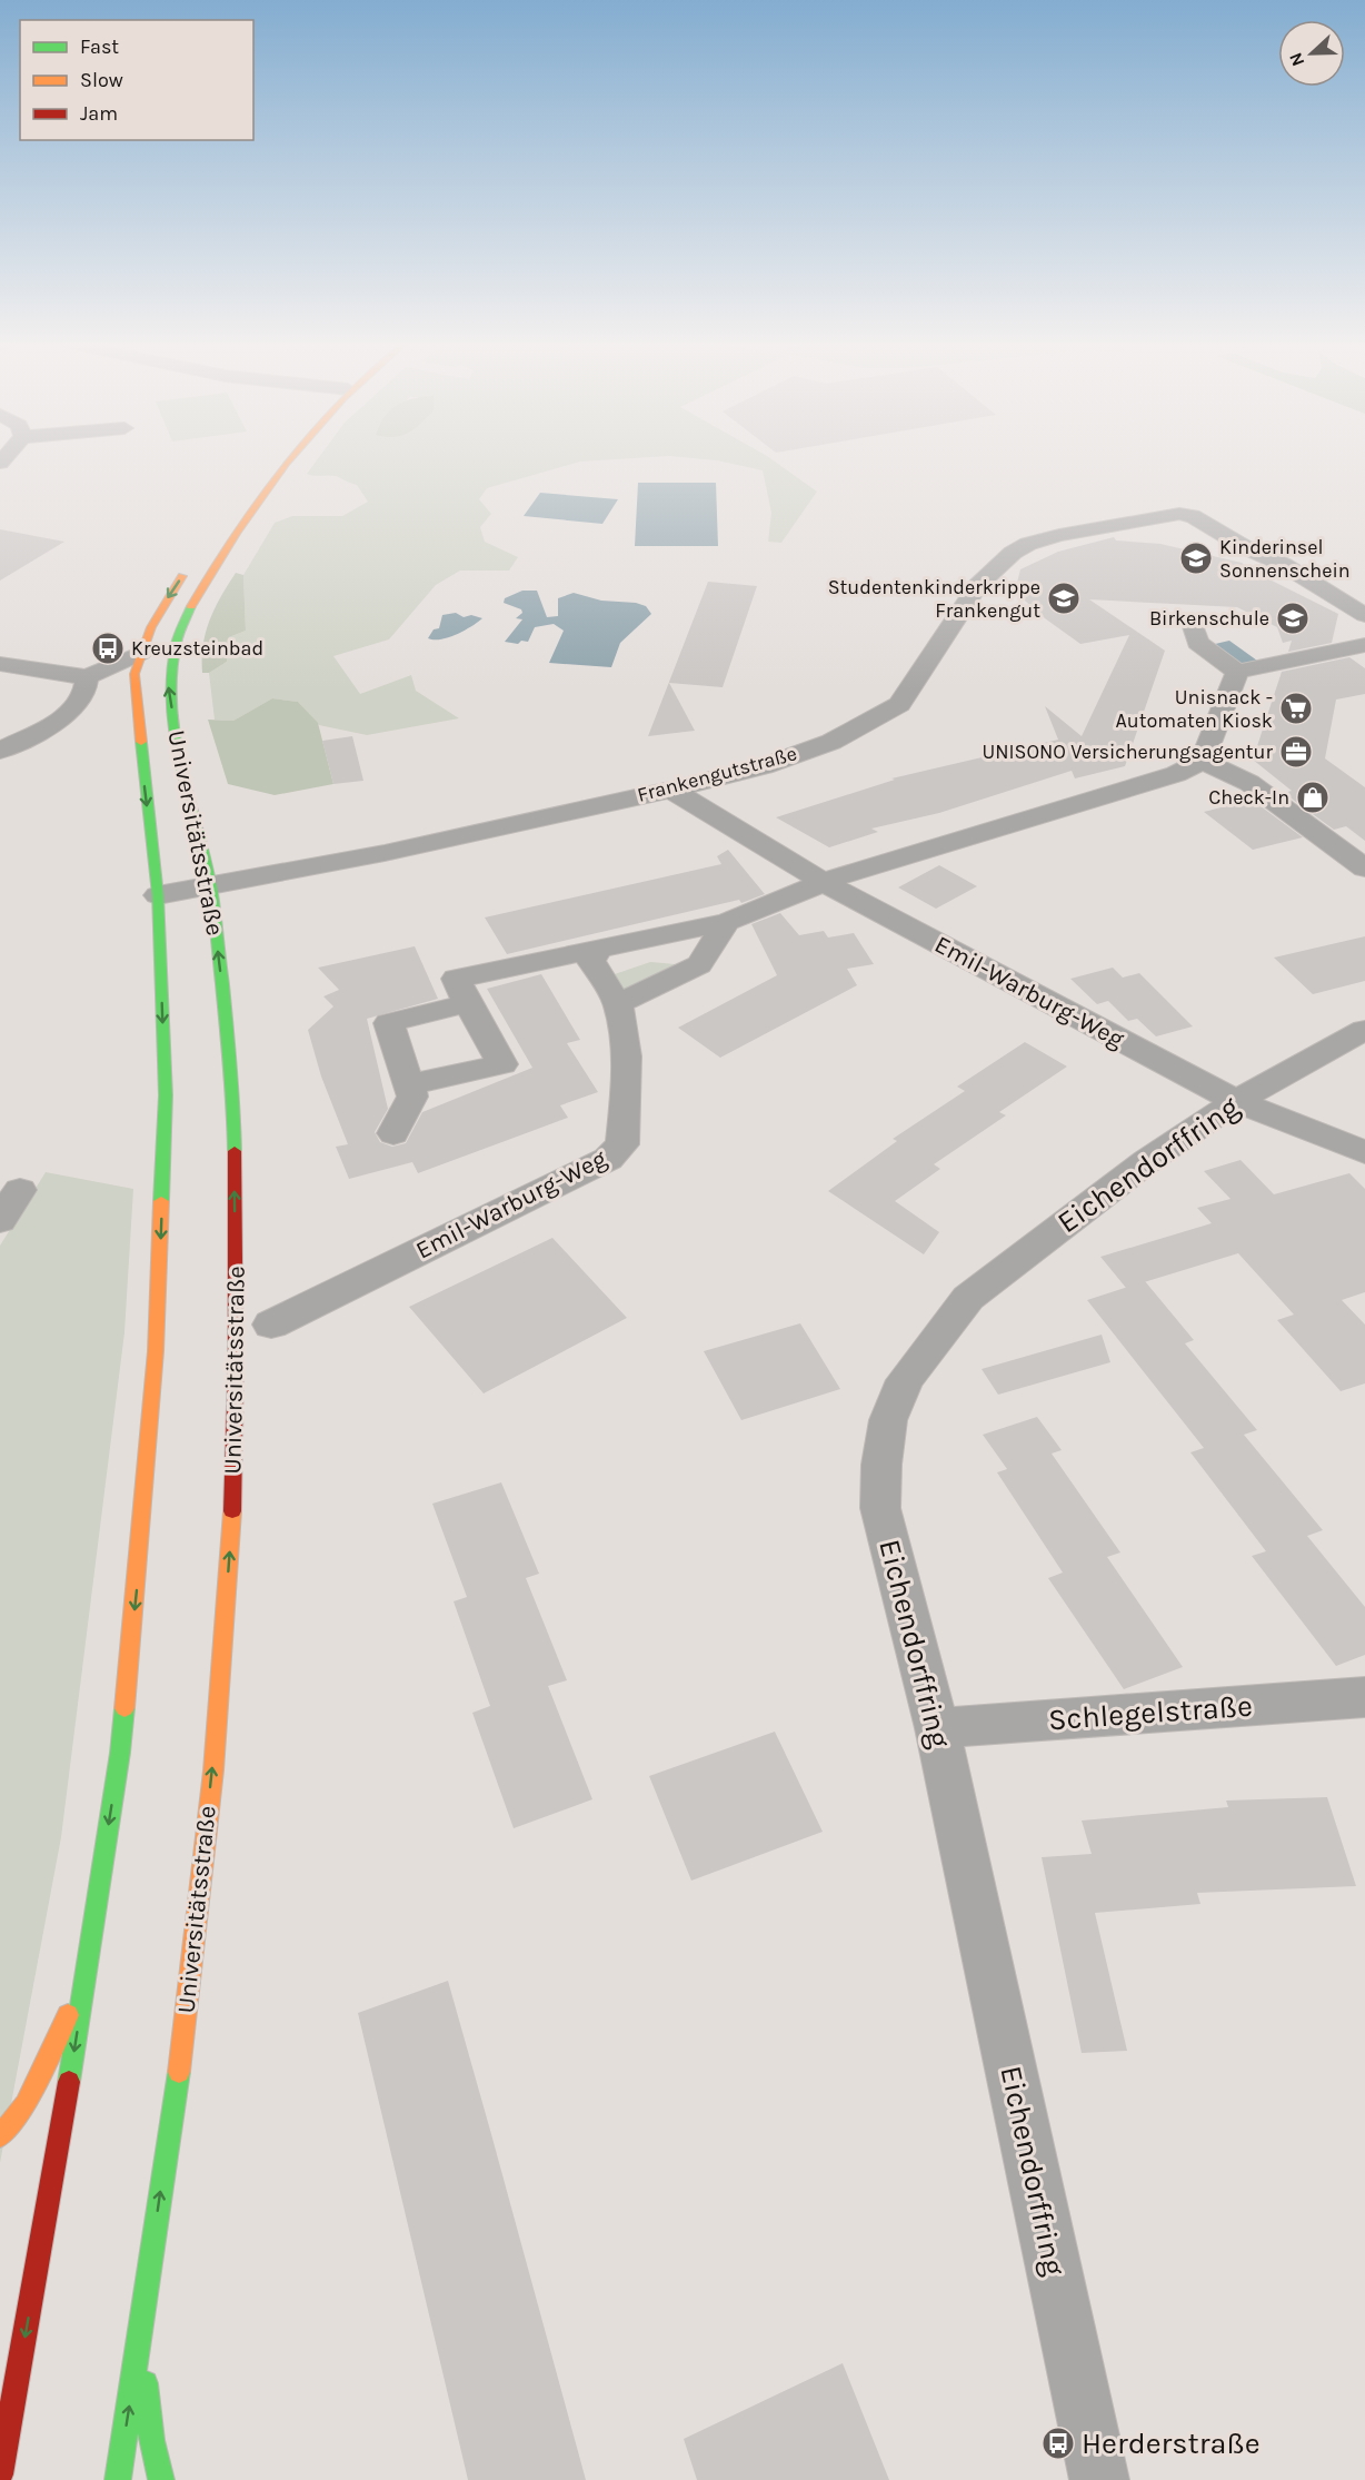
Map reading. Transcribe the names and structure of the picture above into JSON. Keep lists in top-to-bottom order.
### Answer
{
  "streets": {
    "main road": ["Universitätsstraße"],
    "street": [
      "Frankengutstraße",
      "Emil-Warburg-Weg",
      "Eichendorffring",
      "Schlegelstraße"
    ]
  },
  "crossings": [
    ["Frankengutstraße", "Universitätsstraße"],
    ["Frankengutstraße", "Emil-Warburg-Weg"],
    ["Emil-Warburg-Weg", "Eichendorffring"],
    ["Eichendorffring", "Schlegelstraße"]
  ],
  "places": {
    "school or university": ["Kinderinsel Sonnenschein", "Studentenkinderkrippe Frankengut", "Birkenschule"],
    "bus stop": ["Kreuzsteinbad", "Herderstraße"],
    "supermarket": ["Unisnack - Automaten Kiosk"],
    "office": ["UNISONO Versicherungsagentur"],
    "shop": ["Check-In"]
  },
  "legend": ["Fast", "Slow", "Jam"],
  "north": "left"
}
